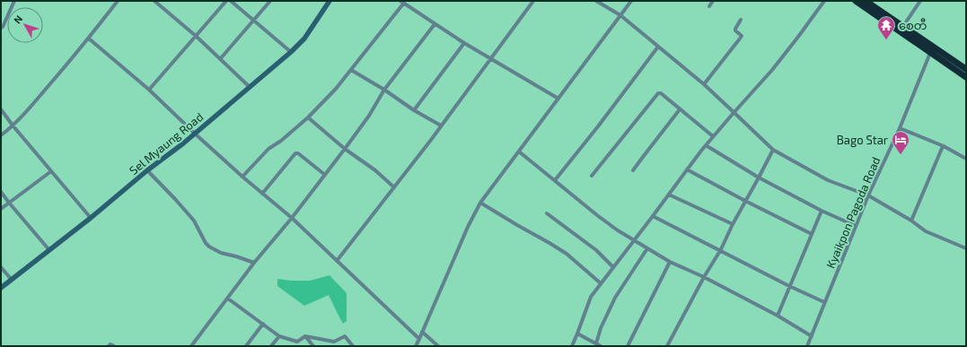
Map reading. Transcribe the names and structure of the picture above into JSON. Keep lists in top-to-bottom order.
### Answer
{
  "streets": {
    "main road": ["Sel Myaung Road"],
    "street": ["Kyaikpon Pagoda Road"]
  },
  "places": {
    "temple": ["စေတီ"],
    "hotel": ["Bago Star"]
  },
  "north": "top left"
}
